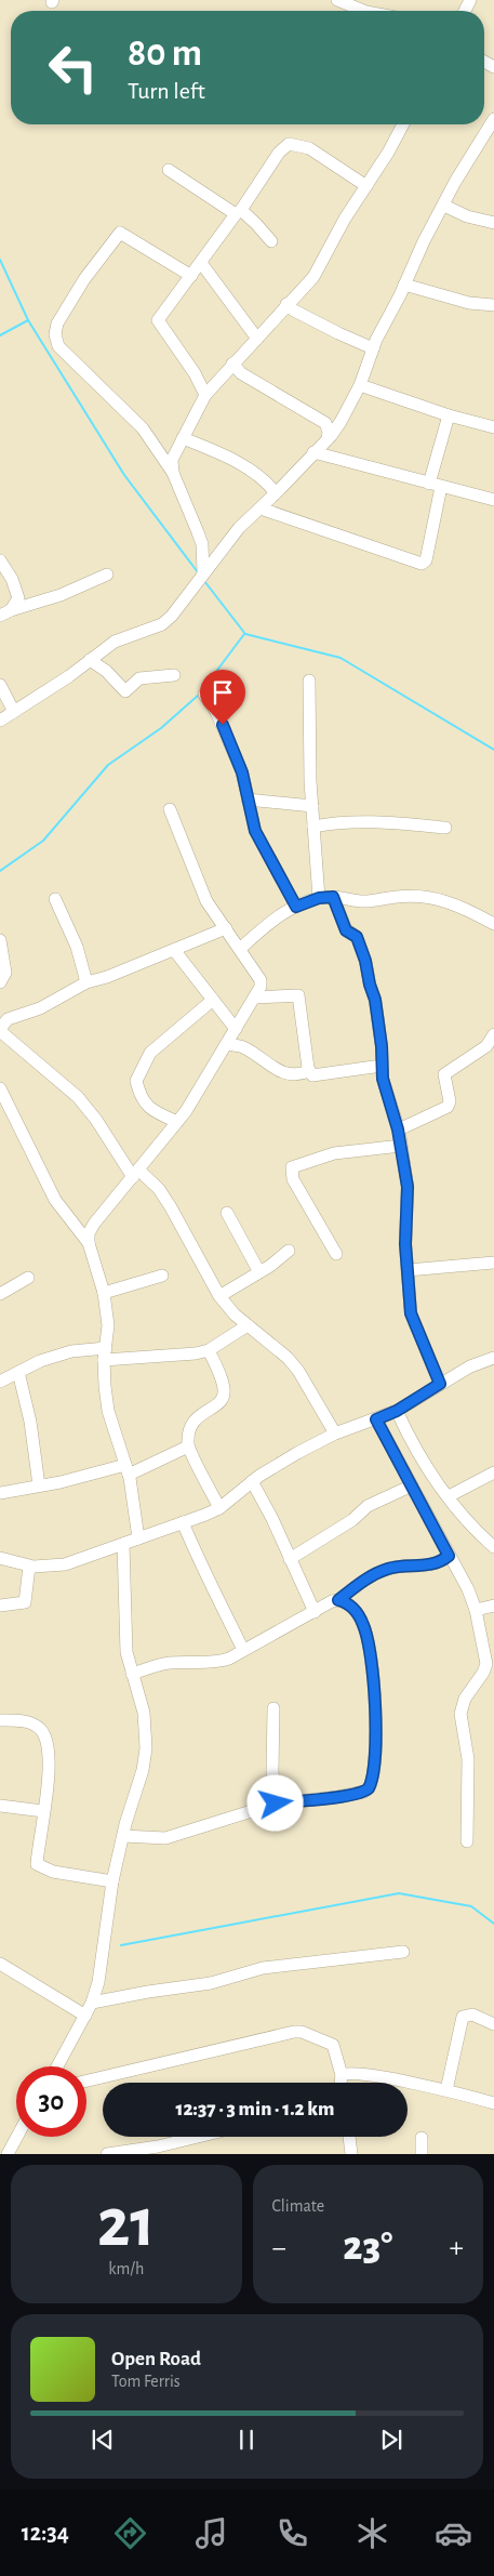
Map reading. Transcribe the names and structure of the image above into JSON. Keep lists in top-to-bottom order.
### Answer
{
  "page": {
    "turn": ["80 m", "Turn left"],
    "limit": "30",
    "trip": "12:37 · 3 min · 1.2 km",
    "tile": [
      ["21", "km/h"],
      "Climate"
    ],
    "heat": ["−", "23°", "+"],
    "song": ["Open Road", "Tom Ferris"],
    "tabs": "12:34"
  }
}
